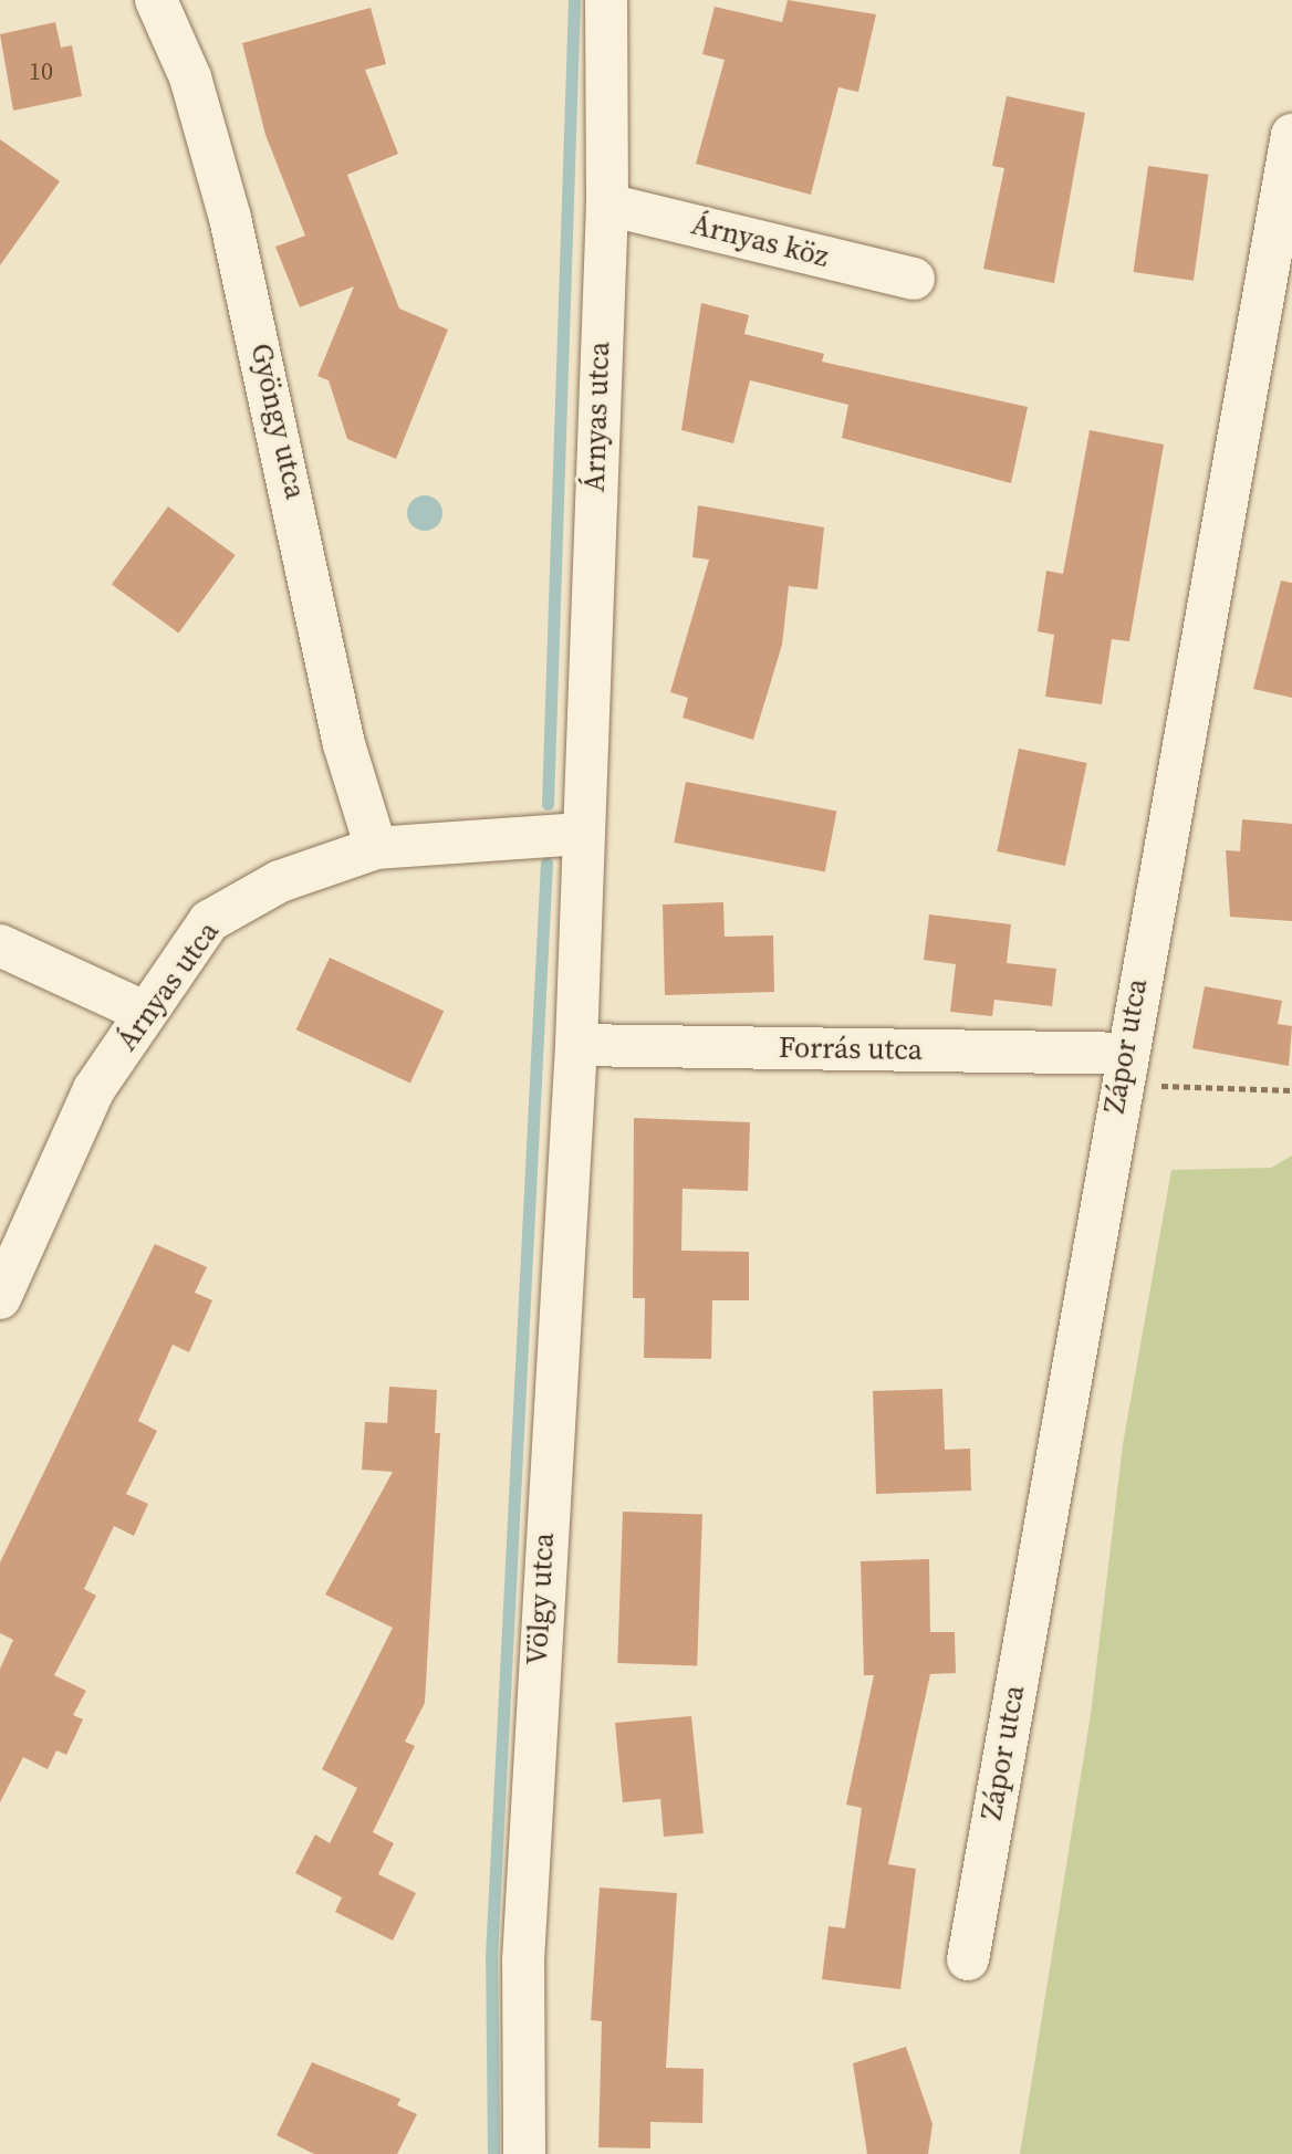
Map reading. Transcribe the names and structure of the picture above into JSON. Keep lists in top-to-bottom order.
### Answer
{
  "streets": {
    "street": [
      "Árnyas köz",
      "Árnyas utca",
      "Gyöngy utca",
      "Zápor utca",
      "Forrás utca",
      "Völgy utca"
    ]
  },
  "crossings": [
    ["Árnyas köz", "Árnyas utca"],
    ["Árnyas utca", "Gyöngy utca"],
    ["Árnyas utca", "Forrás utca"],
    ["Árnyas utca", "Völgy utca"],
    ["Zápor utca", "Forrás utca"],
    ["Forrás utca", "Völgy utca"]
  ],
  "house_numbers": ["10"]
}
